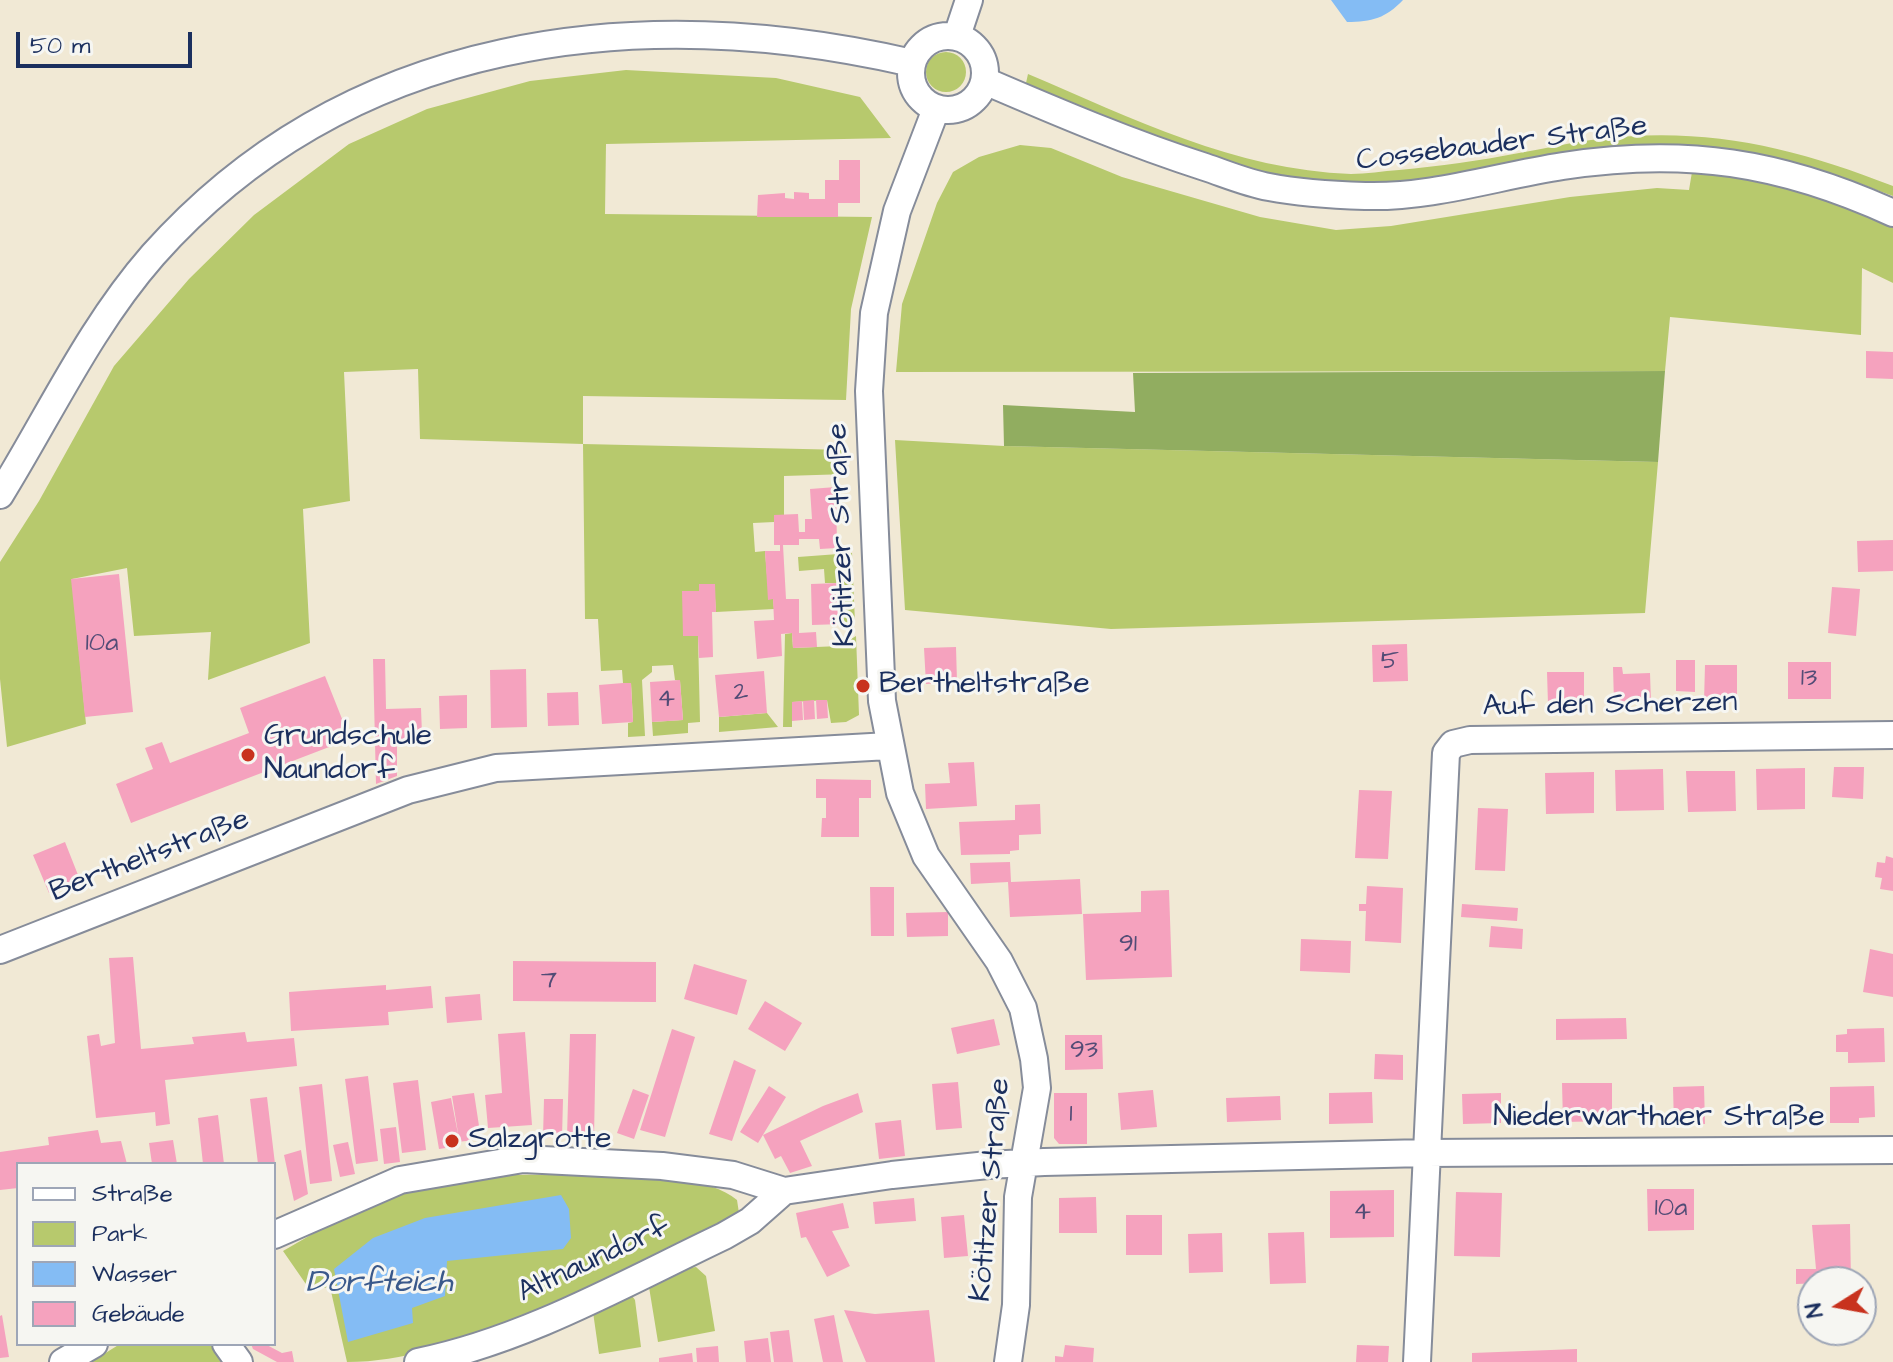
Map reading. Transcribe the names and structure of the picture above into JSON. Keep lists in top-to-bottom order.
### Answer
{
  "streets": {
    "street": [
      "Cossebauder Straße",
      "Kötitzer Straße",
      "Auf den Scherzen",
      "Bertheltstraße",
      "Niederwarthaer Straße",
      "Altnaundorf"
    ]
  },
  "crossings": [
    ["Cossebauder Straße", "Kötitzer Straße"],
    ["Kötitzer Straße", "Bertheltstraße"],
    ["Kötitzer Straße", "Niederwarthaer Straße"],
    ["Kötitzer Straße", "Altnaundorf"],
    ["Auf den Scherzen", "Niederwarthaer Straße"],
    ["Niederwarthaer Straße", "Altnaundorf"]
  ],
  "water": ["Dorfteich"],
  "places": ["Bertheltstraße", "Grundschule Naundorf", "Salzgrotte"],
  "house_numbers": [
    "10a",
    "5",
    "13",
    "2",
    "4",
    "91",
    "7",
    "93",
    "1",
    "10a",
    "4"
  ],
  "legend": [
    "Straße",
    "Park",
    "Wasser",
    "Gebäude"
  ],
  "scale_bar": "50 m",
  "north": "left"
}
